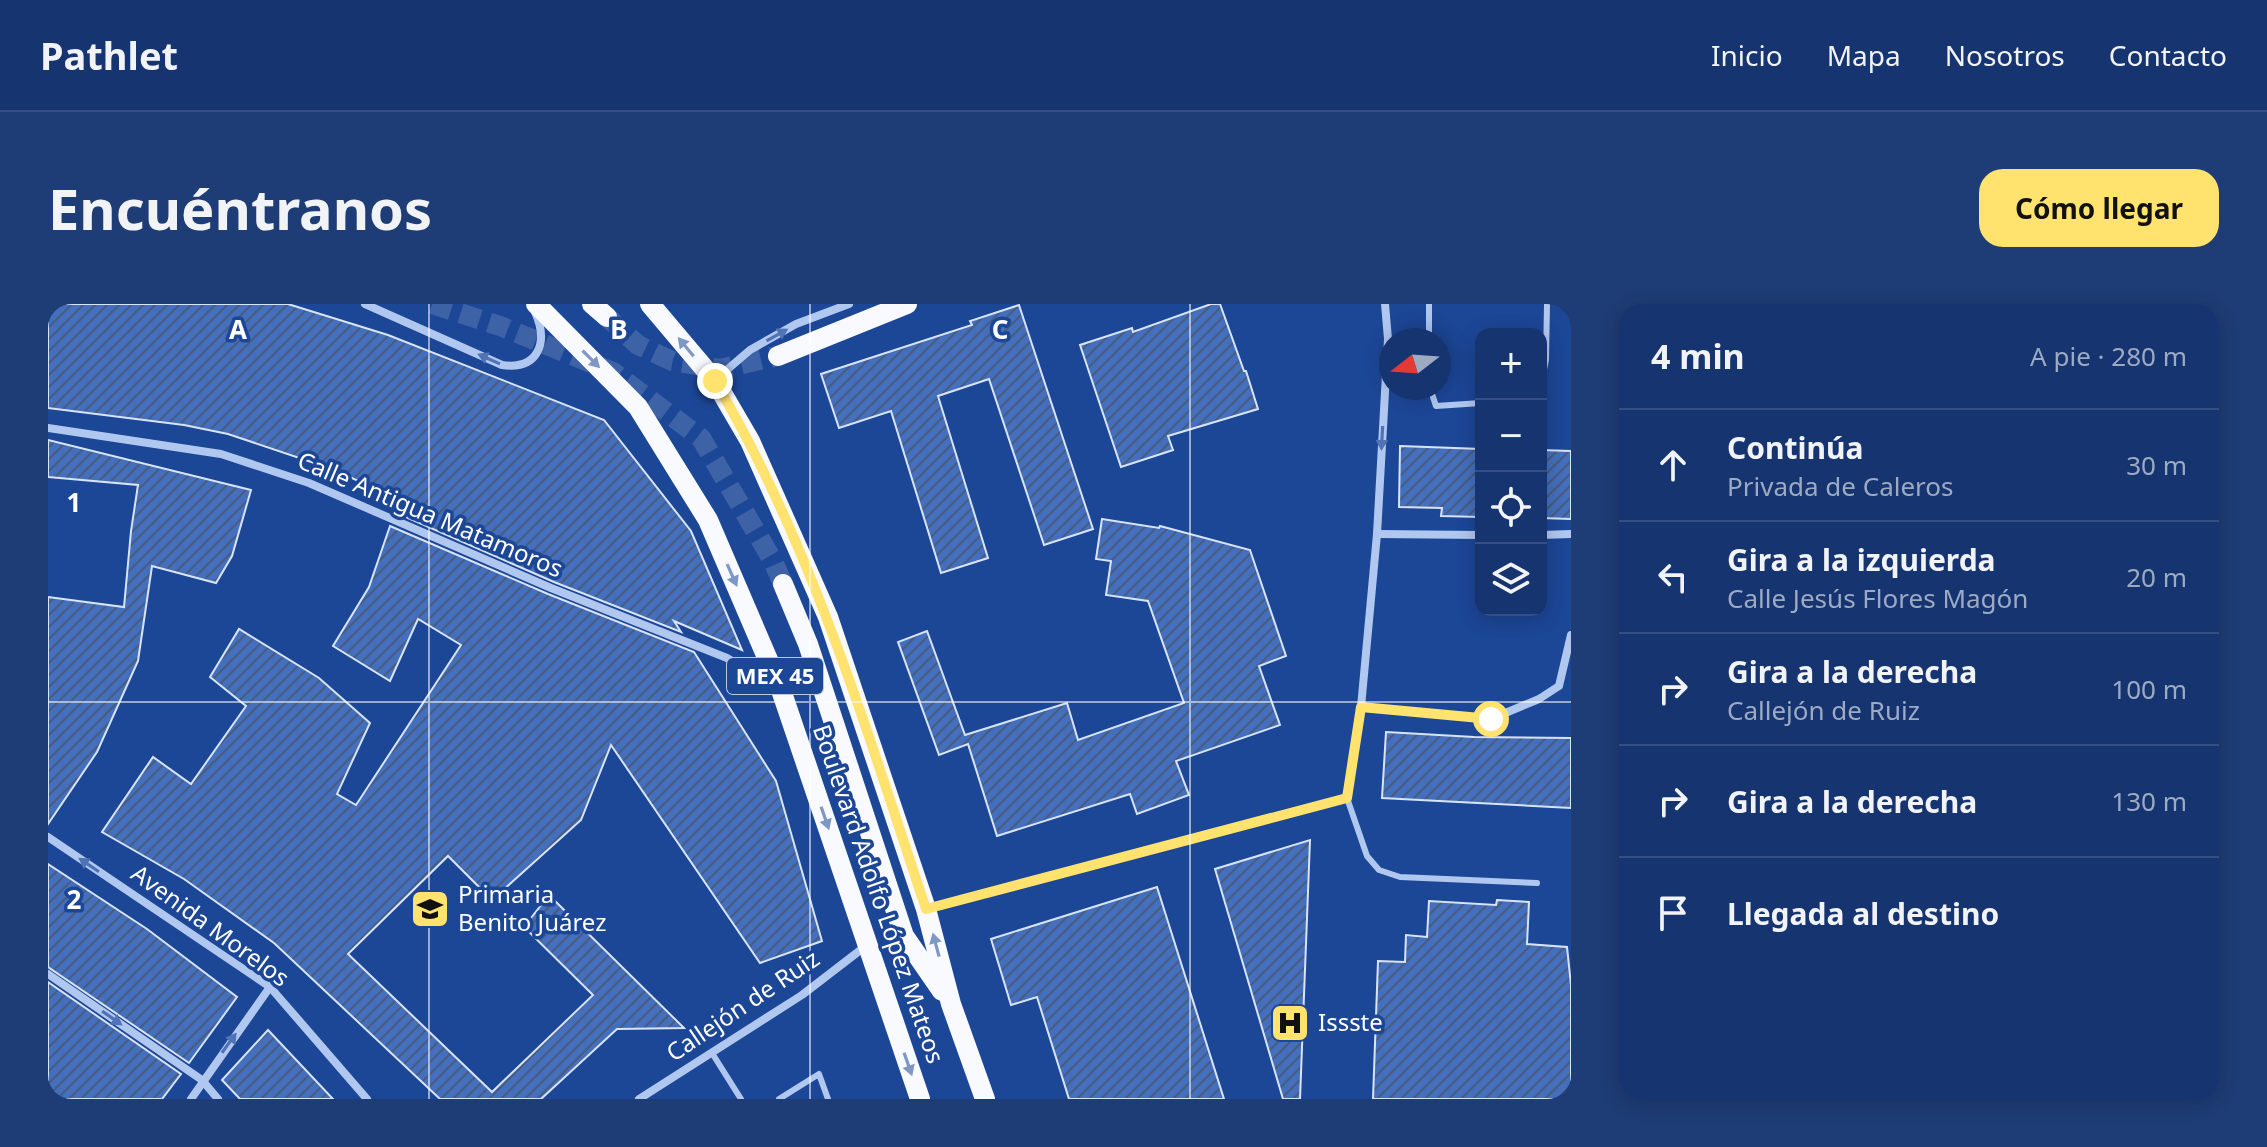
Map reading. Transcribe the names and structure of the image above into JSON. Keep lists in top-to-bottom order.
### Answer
{
  "streets": {
    "main road": ["MEX 45", "Boulevard Adolfo López Mateos"],
    "street": ["Calle Antigua Matamoros", "Avenida Morelos", "Callejón de Ruiz"]
  },
  "crossings": [
    ["Calle Antigua Matamoros", "Boulevard Adolfo López Mateos"],
    ["Boulevard Adolfo López Mateos", "Callejón de Ruiz"]
  ],
  "one_way": ["Avenida Morelos"],
  "places": {
    "school or university": ["Primaria Benito Juárez"],
    "hospital": ["Issste"]
  },
  "north": "left",
  "page": {
    "header": "Pathlet",
    "nav": [
      "Inicio",
      "Mapa",
      "Nosotros",
      "Contacto"
    ],
    "buttons": "Cómo llegar",
    "title": "Encuéntranos",
    "heading": ["4 min", "A pie · 280 m"],
    "map_buttons": ["+", "−"],
    "list": [
      ["Continúa", "Privada de Caleros", "30 m"],
      ["Gira a la izquierda", "Calle Jesús Flores Magón", "20 m"],
      ["Gira a la derecha", "Callejón de Ruiz", "100 m"],
      ["Gira a la derecha", "130 m"],
      "Llegada al destino"
    ]
  },
  "grid": {
    "columns": ["A", "B", "C"],
    "rows": ["1", "2"]
  }
}
